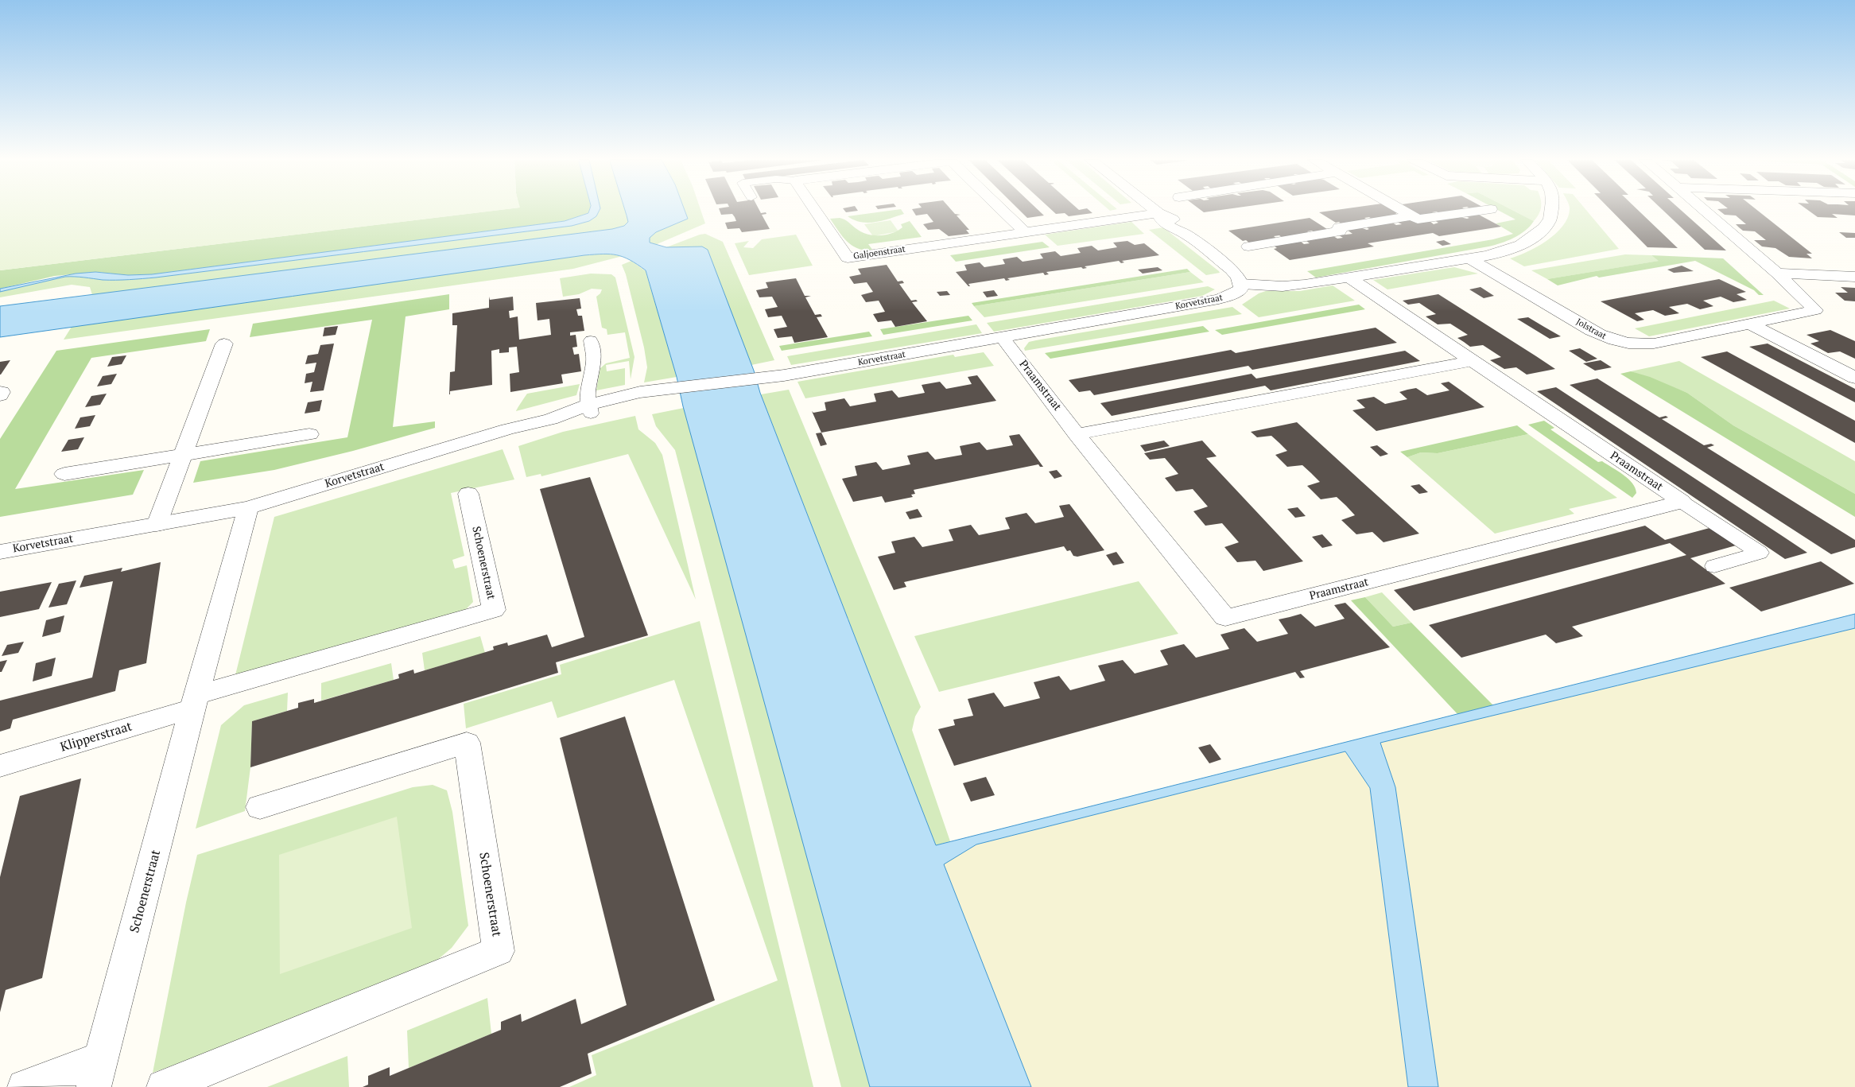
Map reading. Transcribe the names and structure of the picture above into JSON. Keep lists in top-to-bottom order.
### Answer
{
  "streets": {
    "street": [
      "Galjoenstraat",
      "Korvetstraat",
      "Jolstraat",
      "Praamstraat",
      "Schoenerstraat",
      "Klipperstraat"
    ]
  },
  "crossings": [
    ["Korvetstraat", "Praamstraat"],
    ["Korvetstraat", "Schoenerstraat"],
    ["Schoenerstraat", "Klipperstraat"]
  ]
}
